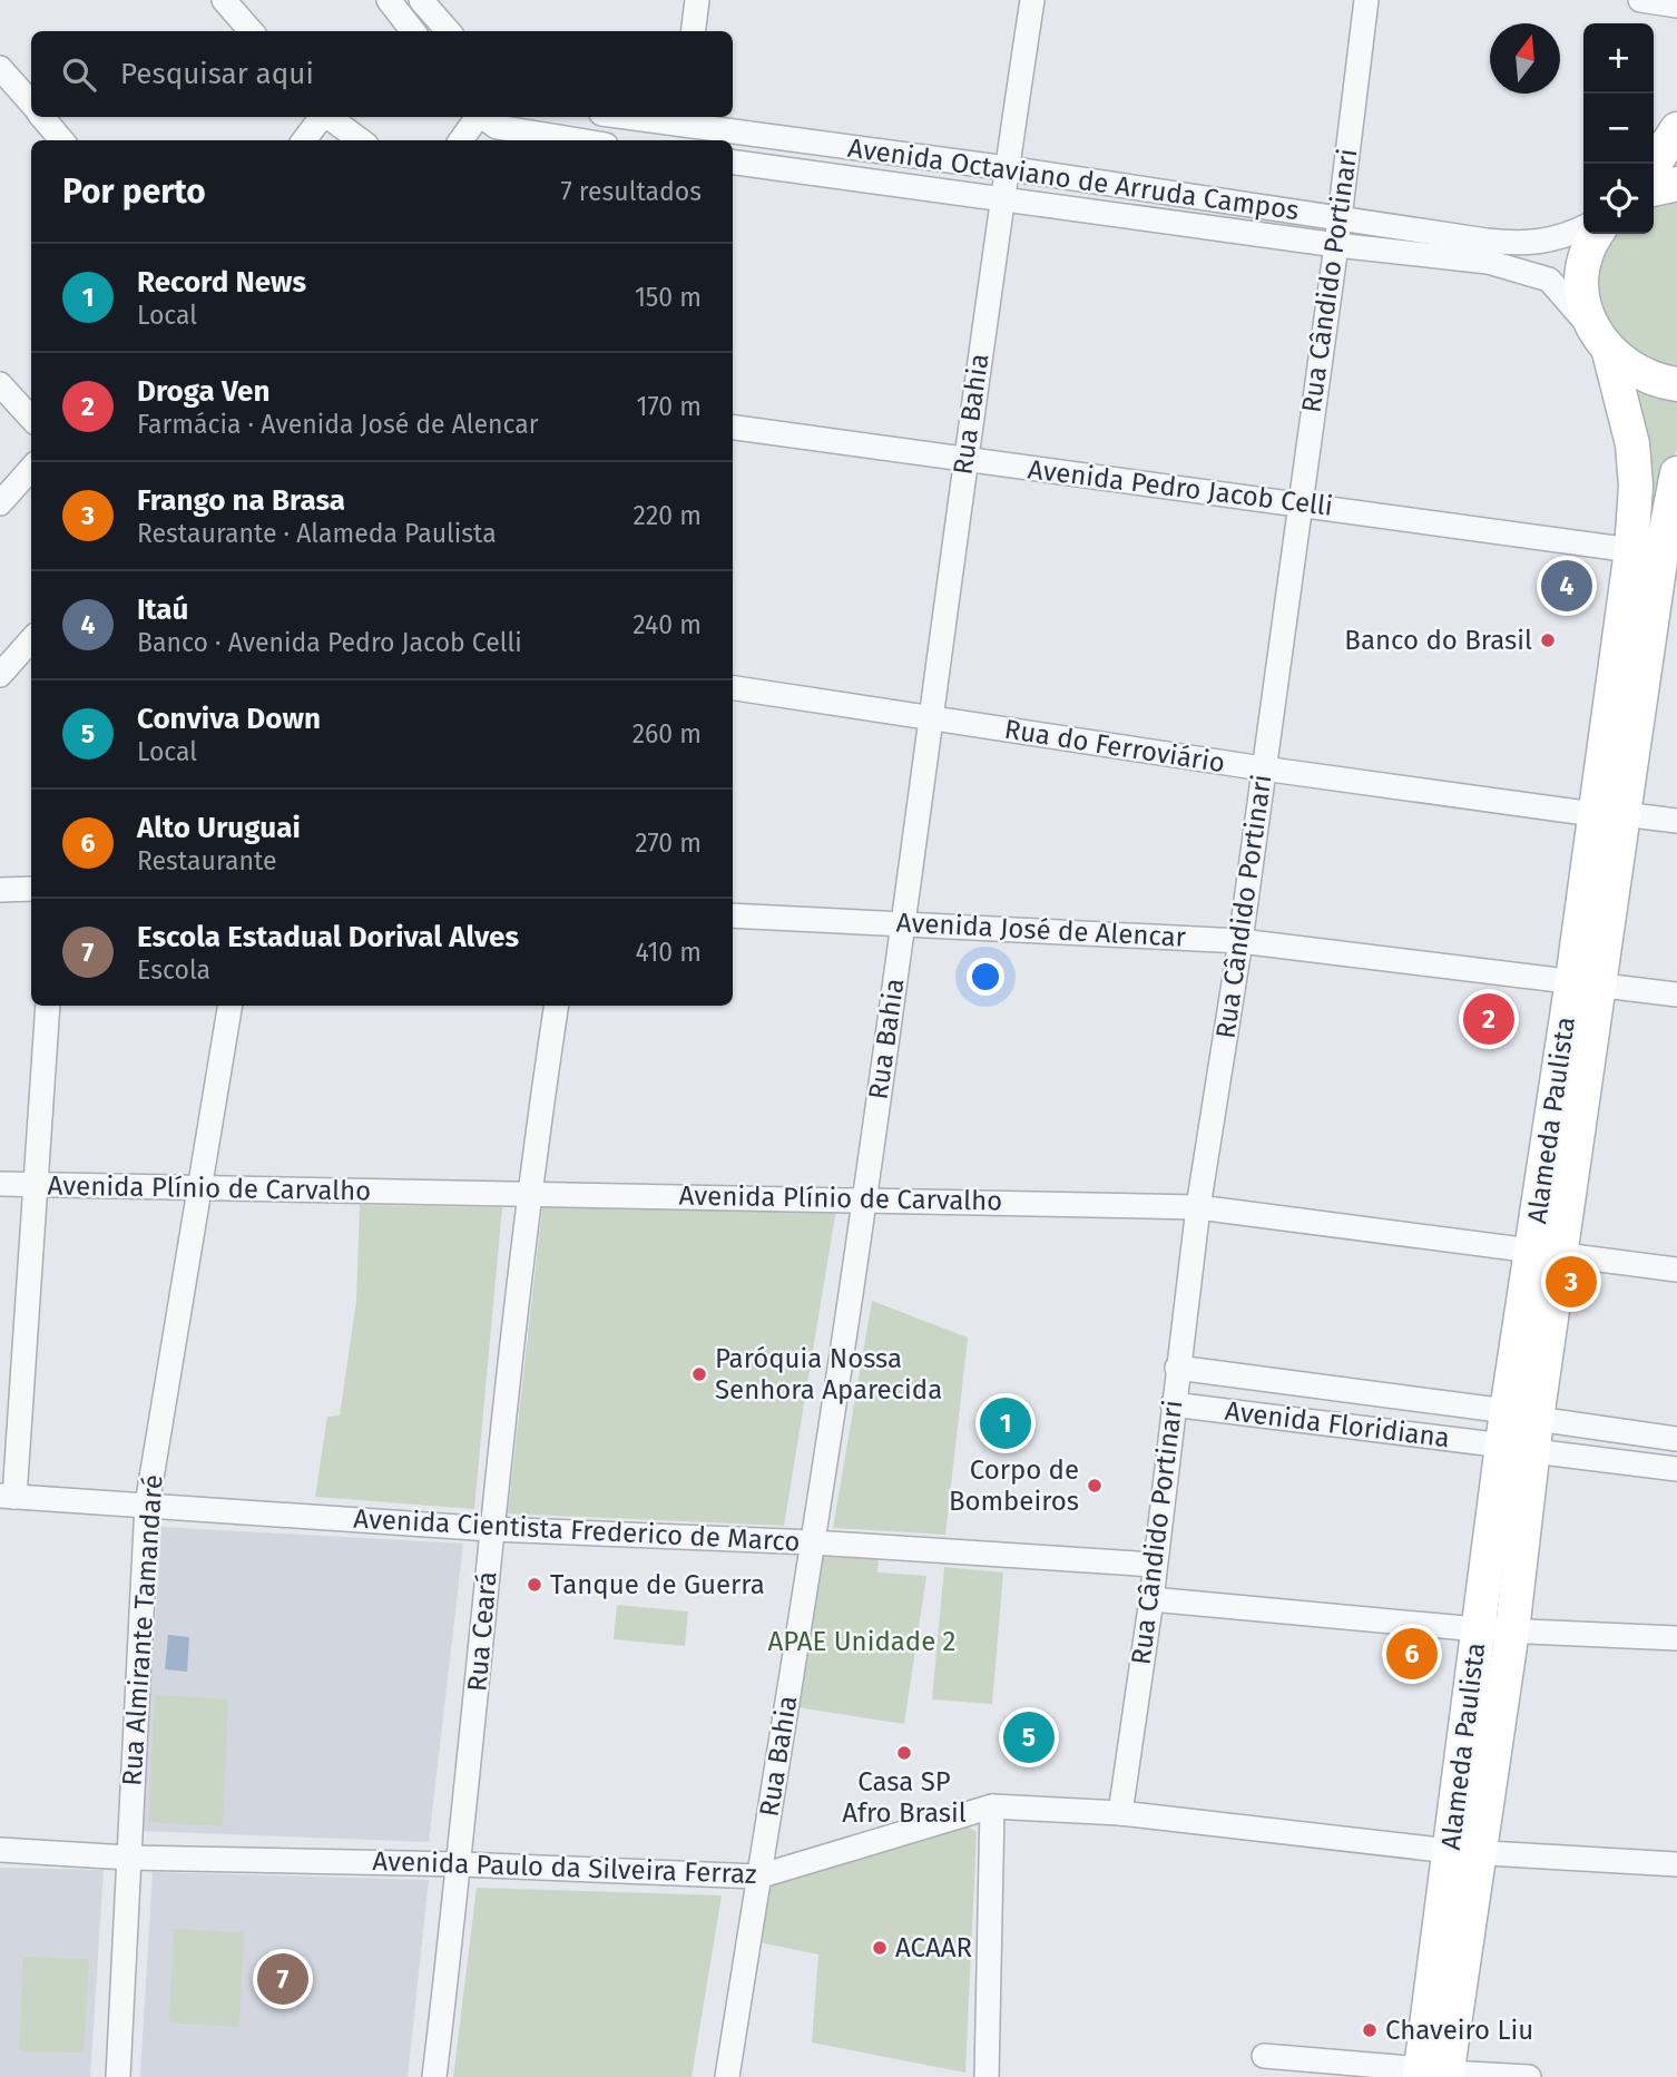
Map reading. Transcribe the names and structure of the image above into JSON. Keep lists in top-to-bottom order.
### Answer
{
  "streets": {
    "main road": ["Alameda Paulista"],
    "street": [
      "Avenida Octaviano de Arruda Campos",
      "Rua Cândido Portinari",
      "Rua Bahia",
      "Avenida Pedro Jacob Celli",
      "Rua do Ferroviário",
      "Avenida José de Alencar",
      "Avenida Plínio de Carvalho",
      "Avenida Floridiana",
      "Avenida Cientista Frederico de Marco",
      "Rua Almirante Tamandaré",
      "Rua Ceará",
      "Avenida Paulo da Silveira Ferraz"
    ]
  },
  "crossings": [
    ["Avenida Octaviano de Arruda Campos", "Rua Cândido Portinari"],
    ["Avenida Octaviano de Arruda Campos", "Rua Bahia"],
    ["Avenida Octaviano de Arruda Campos", "Alameda Paulista"],
    ["Rua Cândido Portinari", "Avenida Pedro Jacob Celli"],
    ["Rua Cândido Portinari", "Rua do Ferroviário"],
    ["Rua Cândido Portinari", "Avenida José de Alencar"],
    ["Rua Cândido Portinari", "Avenida Plínio de Carvalho"],
    ["Rua Cândido Portinari", "Avenida Floridiana"],
    ["Rua Cândido Portinari", "Avenida Cientista Frederico de Marco"],
    ["Rua Cândido Portinari", "Avenida Paulo da Silveira Ferraz"],
    ["Rua Bahia", "Avenida Pedro Jacob Celli"],
    ["Rua Bahia", "Rua do Ferroviário"],
    ["Rua Bahia", "Avenida José de Alencar"],
    ["Rua Bahia", "Avenida Plínio de Carvalho"],
    ["Rua Bahia", "Avenida Cientista Frederico de Marco"],
    ["Rua Bahia", "Avenida Paulo da Silveira Ferraz"],
    ["Avenida Pedro Jacob Celli", "Alameda Paulista"],
    ["Rua do Ferroviário", "Alameda Paulista"],
    ["Avenida José de Alencar", "Alameda Paulista"],
    ["Alameda Paulista", "Avenida Plínio de Carvalho"],
    ["Alameda Paulista", "Avenida Floridiana"],
    ["Alameda Paulista", "Avenida Paulo da Silveira Ferraz"],
    ["Avenida Plínio de Carvalho", "Rua Almirante Tamandaré"],
    ["Avenida Plínio de Carvalho", "Rua Ceará"],
    ["Avenida Cientista Frederico de Marco", "Rua Almirante Tamandaré"],
    ["Avenida Cientista Frederico de Marco", "Rua Ceará"],
    ["Rua Almirante Tamandaré", "Avenida Paulo da Silveira Ferraz"],
    ["Rua Ceará", "Avenida Paulo da Silveira Ferraz"]
  ],
  "parks": ["APAE Unidade 2"],
  "places": [
    "Banco do Brasil",
    "Paróquia Nossa Senhora Aparecida",
    "Corpo de Bombeiros",
    "Tanque de Guerra",
    "Casa SP Afro Brasil",
    "ACAAR",
    "Chaveiro Liu"
  ],
  "north": "top",
  "page": {
    "map_buttons": ["+", "−"],
    "search": "Pesquisar aqui",
    "heading": ["Por perto", "7 resultados"],
    "list": [
      {
        "mark": "1",
        "name": "Record News",
        "note": "Local",
        "value": "150 m"
      },
      {
        "mark": "2",
        "name": "Droga Ven",
        "note": "Farmácia · Avenida José de Alencar",
        "value": "170 m"
      },
      {
        "mark": "3",
        "name": "Frango na Brasa",
        "note": "Restaurante · Alameda Paulista",
        "value": "220 m"
      },
      {
        "mark": "4",
        "name": "Itaú",
        "note": "Banco · Avenida Pedro Jacob Celli",
        "value": "240 m"
      },
      {
        "mark": "5",
        "name": "Conviva Down",
        "note": "Local",
        "value": "260 m"
      },
      {
        "mark": "6",
        "name": "Alto Uruguai",
        "note": "Restaurante",
        "value": "270 m"
      },
      {
        "mark": "7",
        "name": "Escola Estadual Dorival Alves",
        "note": "Escola",
        "value": "410 m"
      }
    ],
    "pins": [
      "4",
      "2",
      "3",
      "1",
      "6",
      "5",
      "7"
    ]
  }
}
